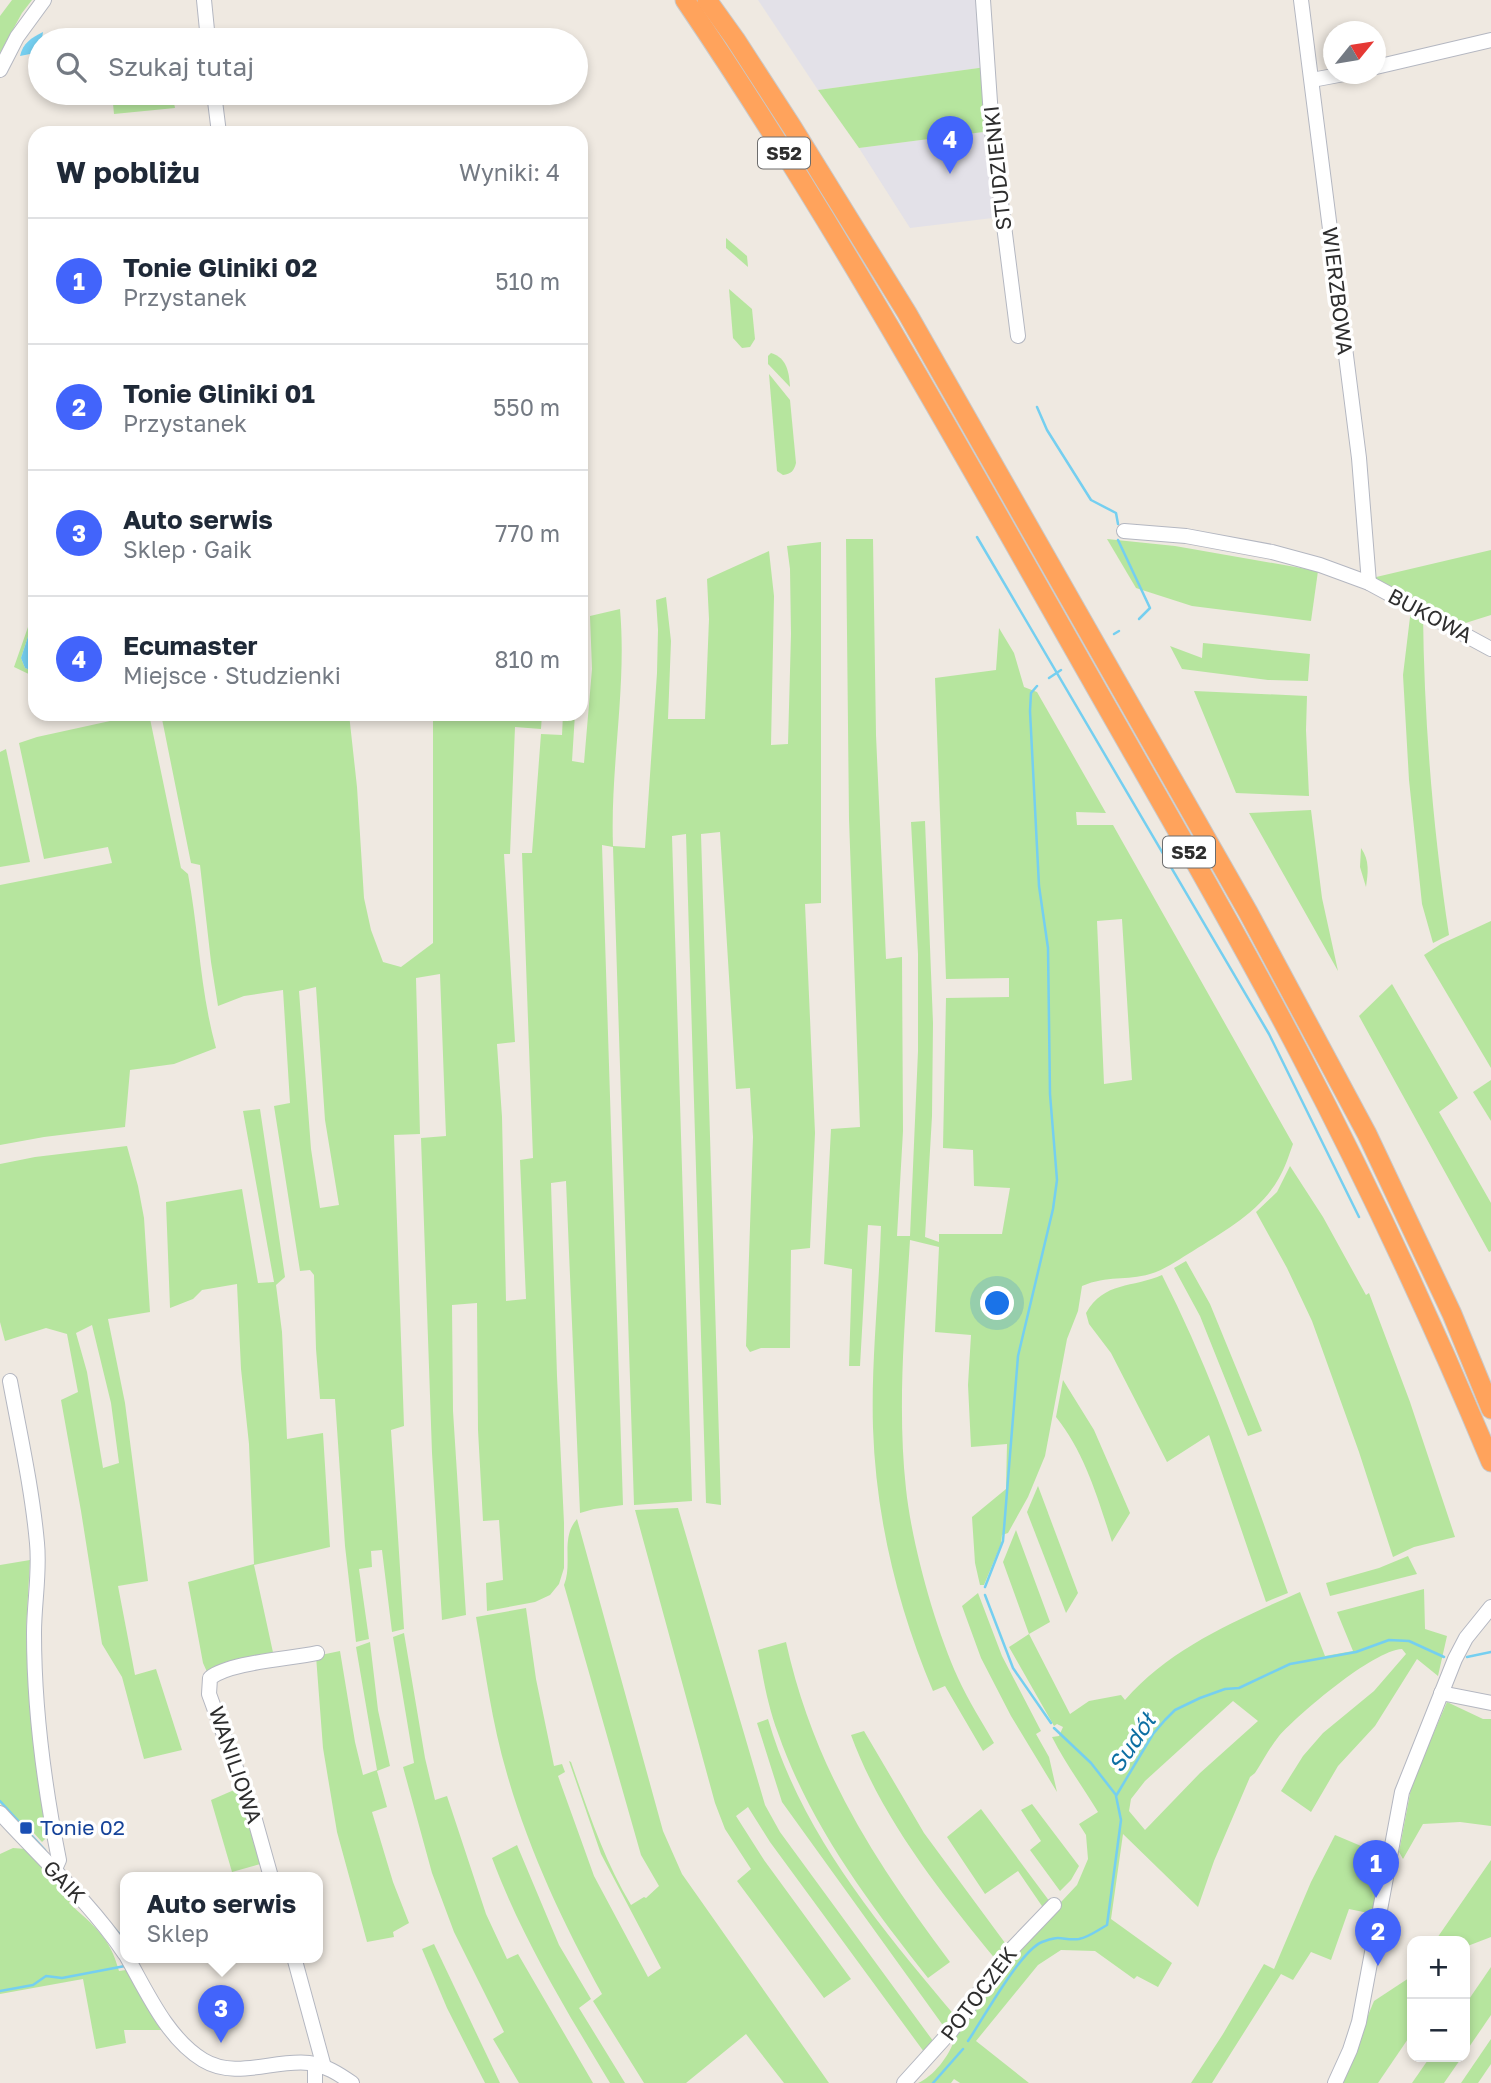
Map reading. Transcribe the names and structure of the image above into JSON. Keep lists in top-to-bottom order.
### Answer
{
  "streets": {
    "highway": ["S52"],
    "street": [
      "STUDZIENKI",
      "WIERZBOWA",
      "BUKOWA",
      "WANILIOWA",
      "GAIK",
      "POTOCZEK"
    ]
  },
  "crossings": [
    ["WIERZBOWA", "BUKOWA"]
  ],
  "water": ["Sudół"],
  "places": {
    "transit": ["Tonie 02"]
  },
  "north": "top right",
  "page": {
    "search": "Szukaj tutaj",
    "pins": [
      "4",
      "1",
      "2",
      "3"
    ],
    "heading": ["W pobliżu", "Wyniki: 4"],
    "list": [
      {
        "mark": "1",
        "name": "Tonie Gliniki 02",
        "note": "Przystanek",
        "value": "510 m"
      },
      {
        "mark": "2",
        "name": "Tonie Gliniki 01",
        "note": "Przystanek",
        "value": "550 m"
      },
      {
        "mark": "3",
        "name": "Auto serwis",
        "note": "Sklep · Gaik",
        "value": "770 m"
      },
      {
        "mark": "4",
        "name": "Ecumaster",
        "note": "Miejsce · Studzienki",
        "value": "810 m"
      }
    ],
    "popup": ["Auto serwis", "Sklep"],
    "map_buttons": ["+", "−"]
  }
}
